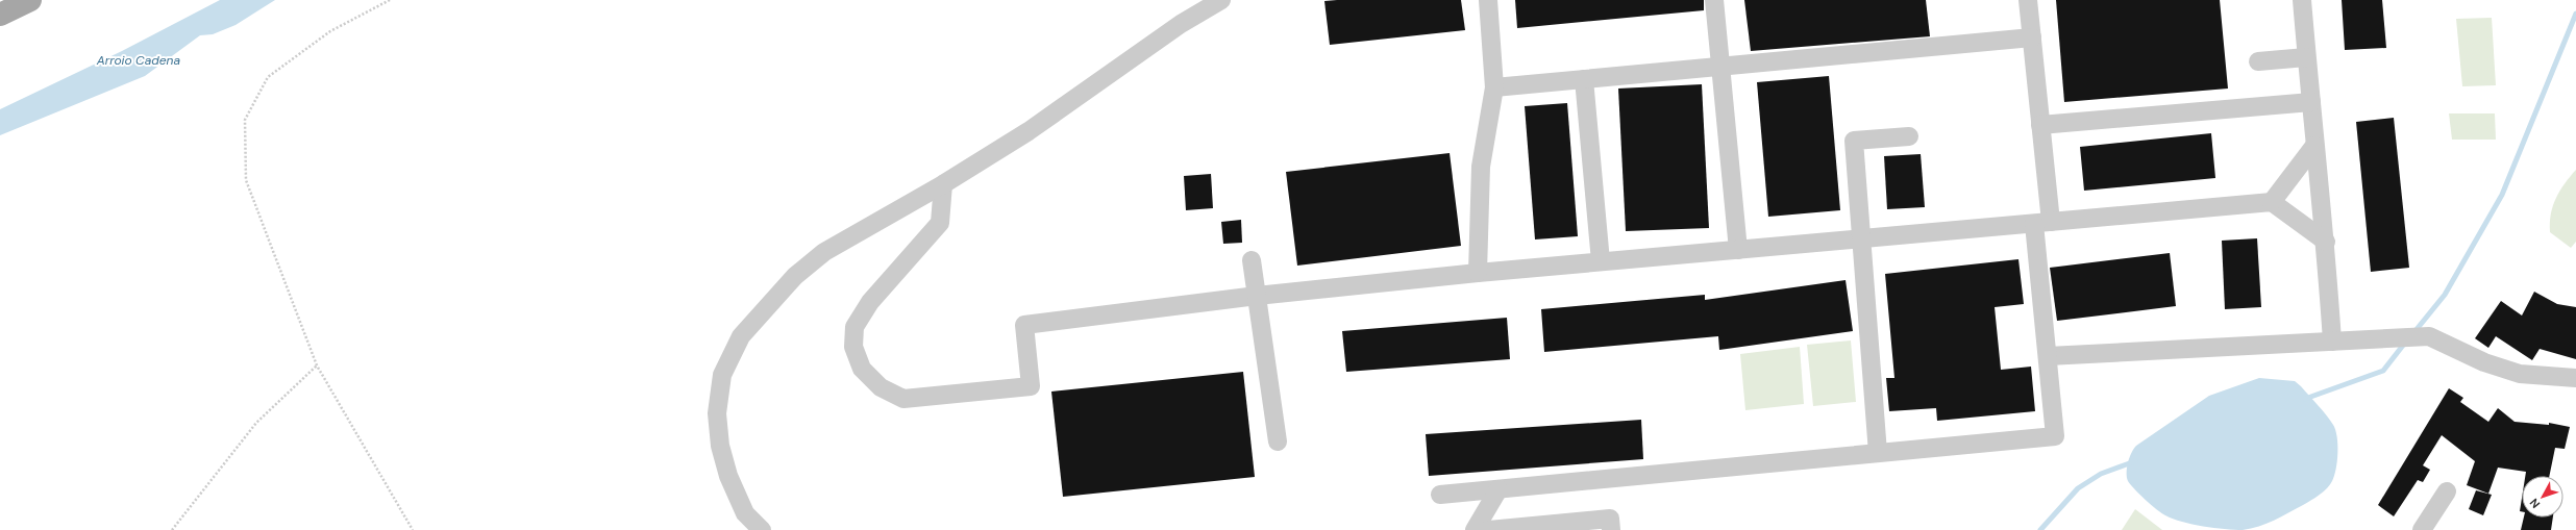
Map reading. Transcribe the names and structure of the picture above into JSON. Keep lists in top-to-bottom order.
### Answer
{
  "water": ["Arroio Cadena"],
  "north": "bottom left"
}
